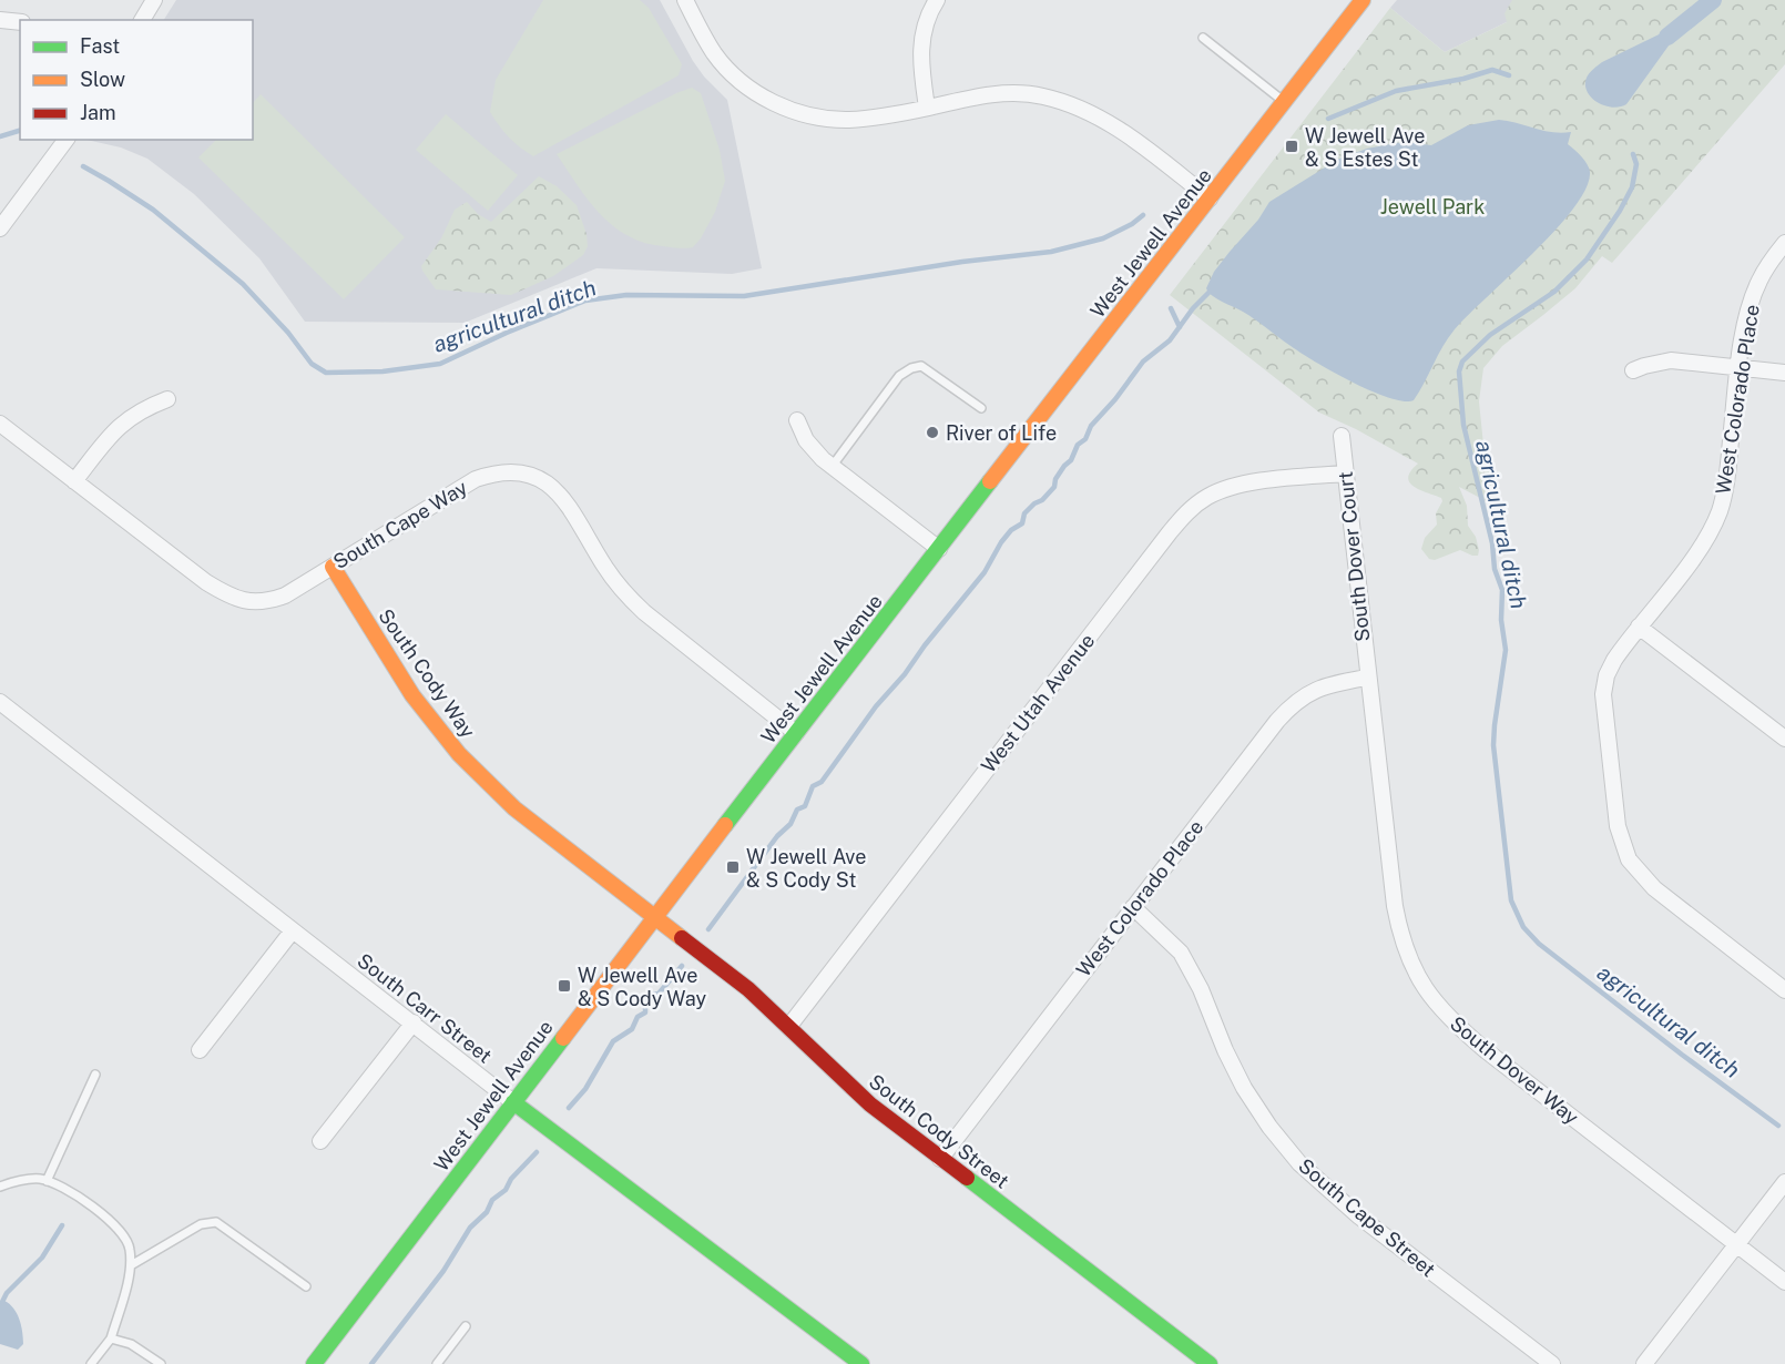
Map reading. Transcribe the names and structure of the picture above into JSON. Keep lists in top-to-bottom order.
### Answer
{
  "streets": {
    "main road": [
      "West Jewell Avenue",
      "South Cody Way",
      "South Carr Street",
      "South Cody Street"
    ],
    "street": [
      "West Colorado Place",
      "South Cape Way",
      "South Dover Court",
      "West Utah Avenue",
      "South Dover Way",
      "South Cape Street"
    ]
  },
  "crossings": [
    ["West Jewell Avenue", "South Cape Way"],
    ["West Jewell Avenue", "South Cody Way"],
    ["West Jewell Avenue", "South Carr Street"],
    ["West Jewell Avenue", "South Cody Street"],
    ["West Colorado Place", "South Dover Court"],
    ["West Colorado Place", "South Dover Way"],
    ["West Colorado Place", "South Cody Street"],
    ["West Colorado Place", "South Cape Street"],
    ["South Cape Way", "South Cody Way"],
    ["South Dover Court", "West Utah Avenue"],
    ["South Dover Court", "South Dover Way"],
    ["South Cody Way", "South Cody Street"],
    ["West Utah Avenue", "South Cody Street"]
  ],
  "water": ["agricultural ditch"],
  "parks": ["Jewell Park"],
  "places": {
    "transit": ["W Jewell Ave & S Estes St", "W Jewell Ave & S Cody St", "W Jewell Ave & S Cody Way"],
    "other": ["River of Life"]
  },
  "legend": ["Fast", "Slow", "Jam"]
}
